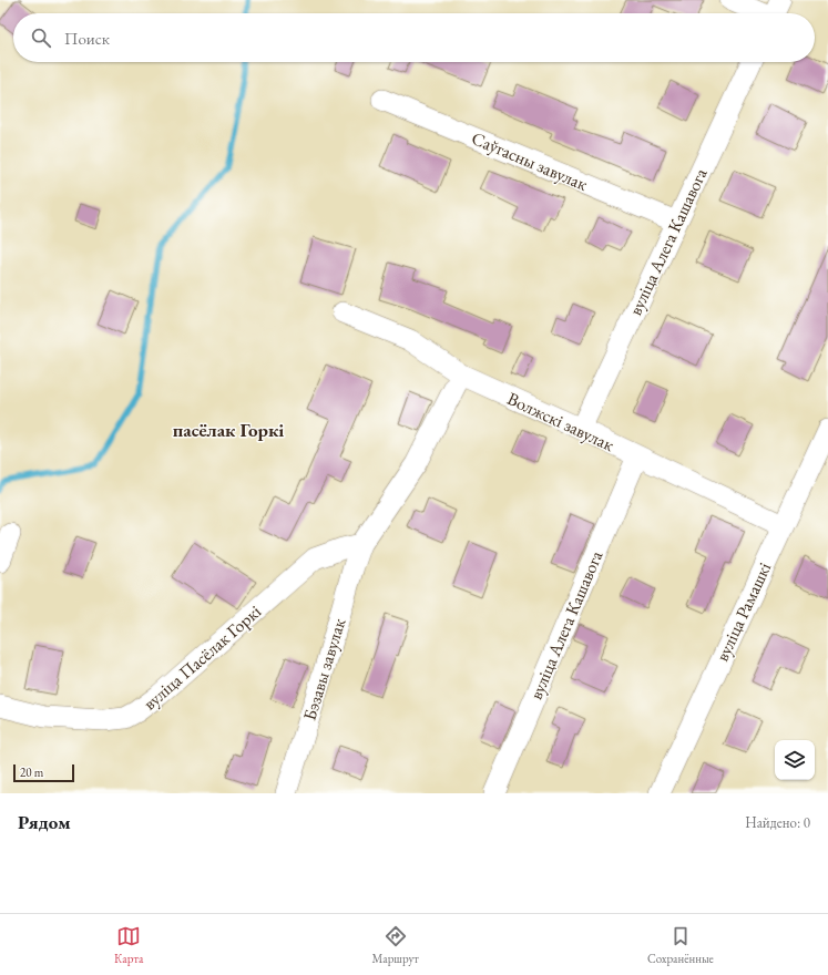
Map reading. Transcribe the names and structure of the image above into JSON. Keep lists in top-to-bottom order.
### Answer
{
  "streets": {
    "street": [
      "Саўгасны завулак",
      "вуліца Алега Кашавога",
      "Волжскі завулак",
      "вуліца Рамашкі",
      "вуліца Пасёлак Горкі",
      "Бэзавы завулак"
    ]
  },
  "crossings": [
    ["Саўгасны завулак", "вуліца Алега Кашавога"],
    ["вуліца Алега Кашавога", "Волжскі завулак"],
    ["Волжскі завулак", "вуліца Рамашкі"],
    ["Волжскі завулак", "Бэзавы завулак"],
    ["вуліца Пасёлак Горкі", "Бэзавы завулак"]
  ],
  "districts": ["пасёлак Горкі"],
  "scale_bar": "20 m",
  "page": {
    "search": "Поиск",
    "scale": "20 m",
    "heading": ["Рядом", "Найдено: 0"],
    "nav": ["Карта", "Маршрут", "Сохранённые"]
  }
}
